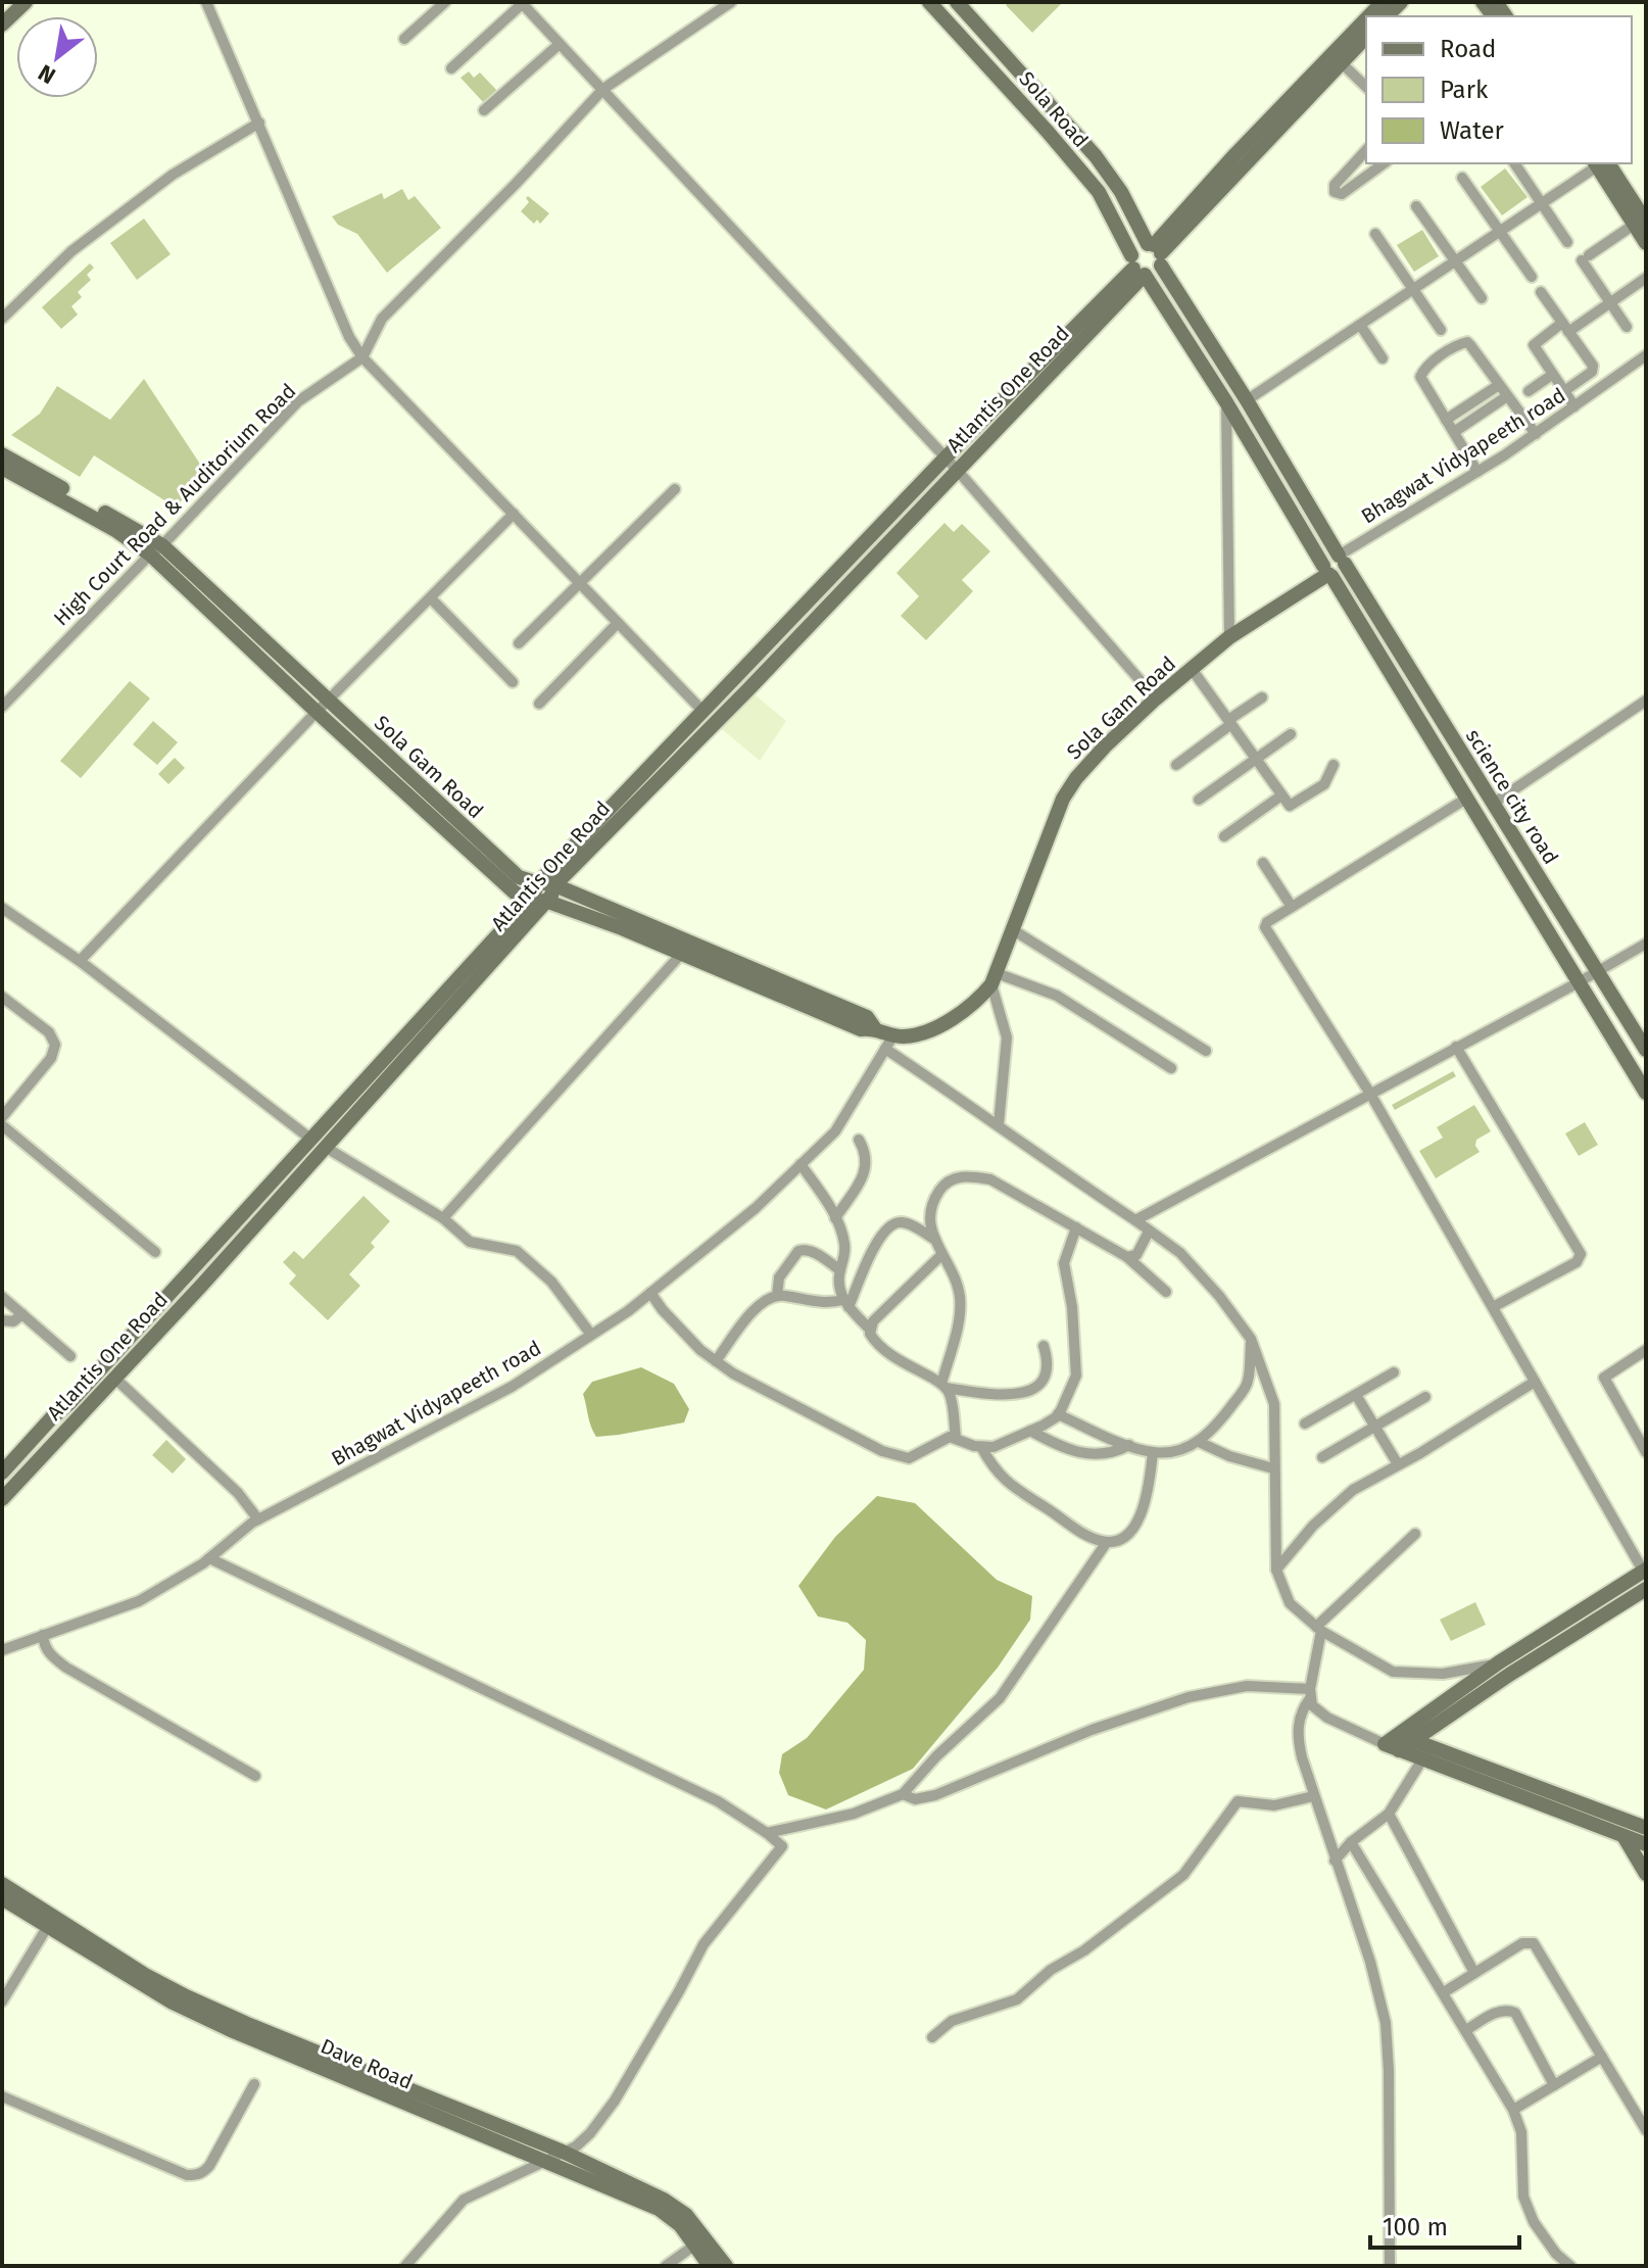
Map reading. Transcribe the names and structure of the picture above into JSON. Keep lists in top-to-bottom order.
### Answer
{
  "streets": {
    "street": [
      "Sola Road",
      "Atlantis One Road",
      "Bhagwat Vidyapeeth road",
      "High Court Road & Auditorium Road",
      "Sola Gam Road",
      "science city road",
      "Dave Road"
    ]
  },
  "crossings": [
    ["Sola Road", "Atlantis One Road"],
    ["Sola Road", "Sola Gam Road"],
    ["Sola Road", "science city road"],
    ["Atlantis One Road", "Sola Gam Road"],
    ["Bhagwat Vidyapeeth road", "Sola Gam Road"],
    ["Bhagwat Vidyapeeth road", "science city road"],
    ["High Court Road & Auditorium Road", "Sola Gam Road"],
    ["Sola Gam Road", "science city road"]
  ],
  "legend": ["Road", "Park", "Water"],
  "scale_bar": "100 m",
  "north": "bottom left"
}
